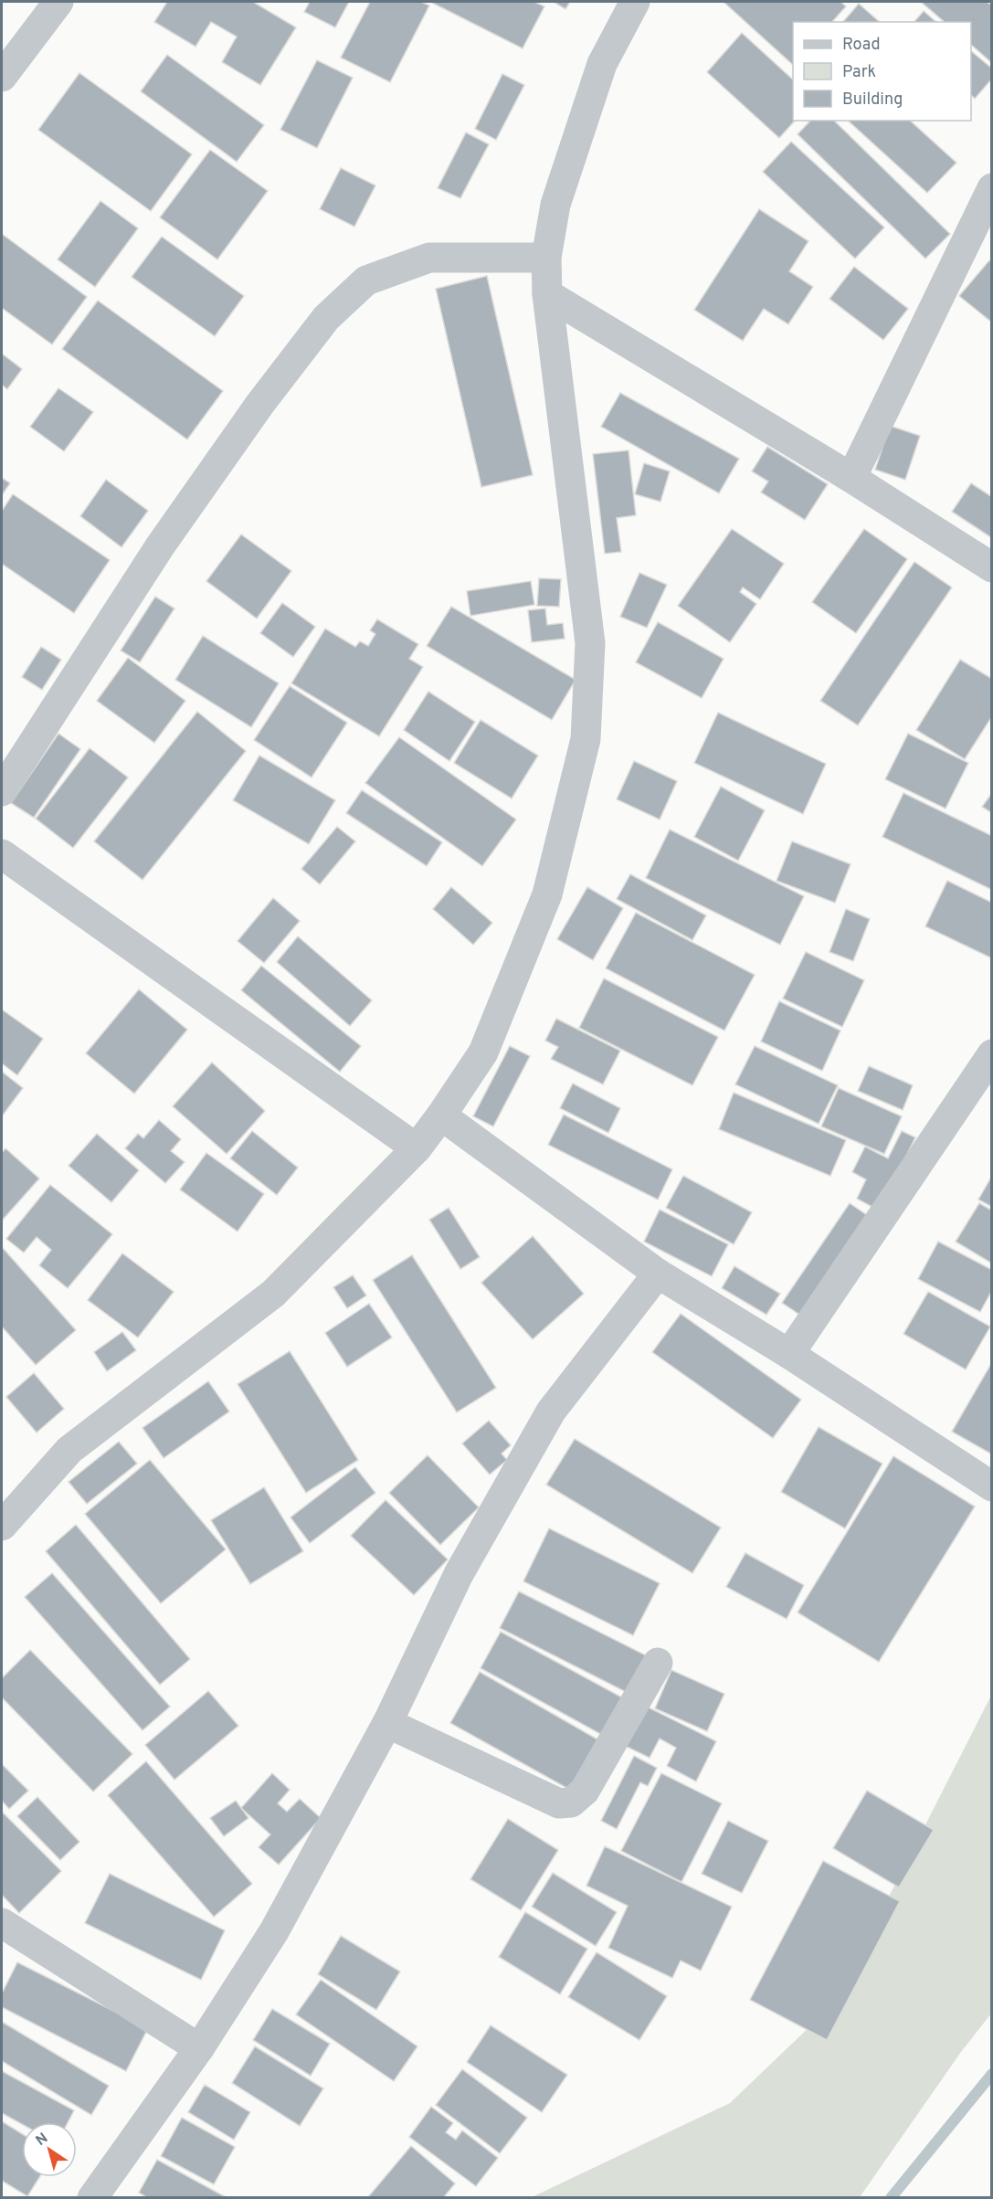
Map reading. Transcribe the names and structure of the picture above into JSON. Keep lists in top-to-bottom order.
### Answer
{
  "legend": ["Road", "Park", "Building"],
  "north": "top left"
}
